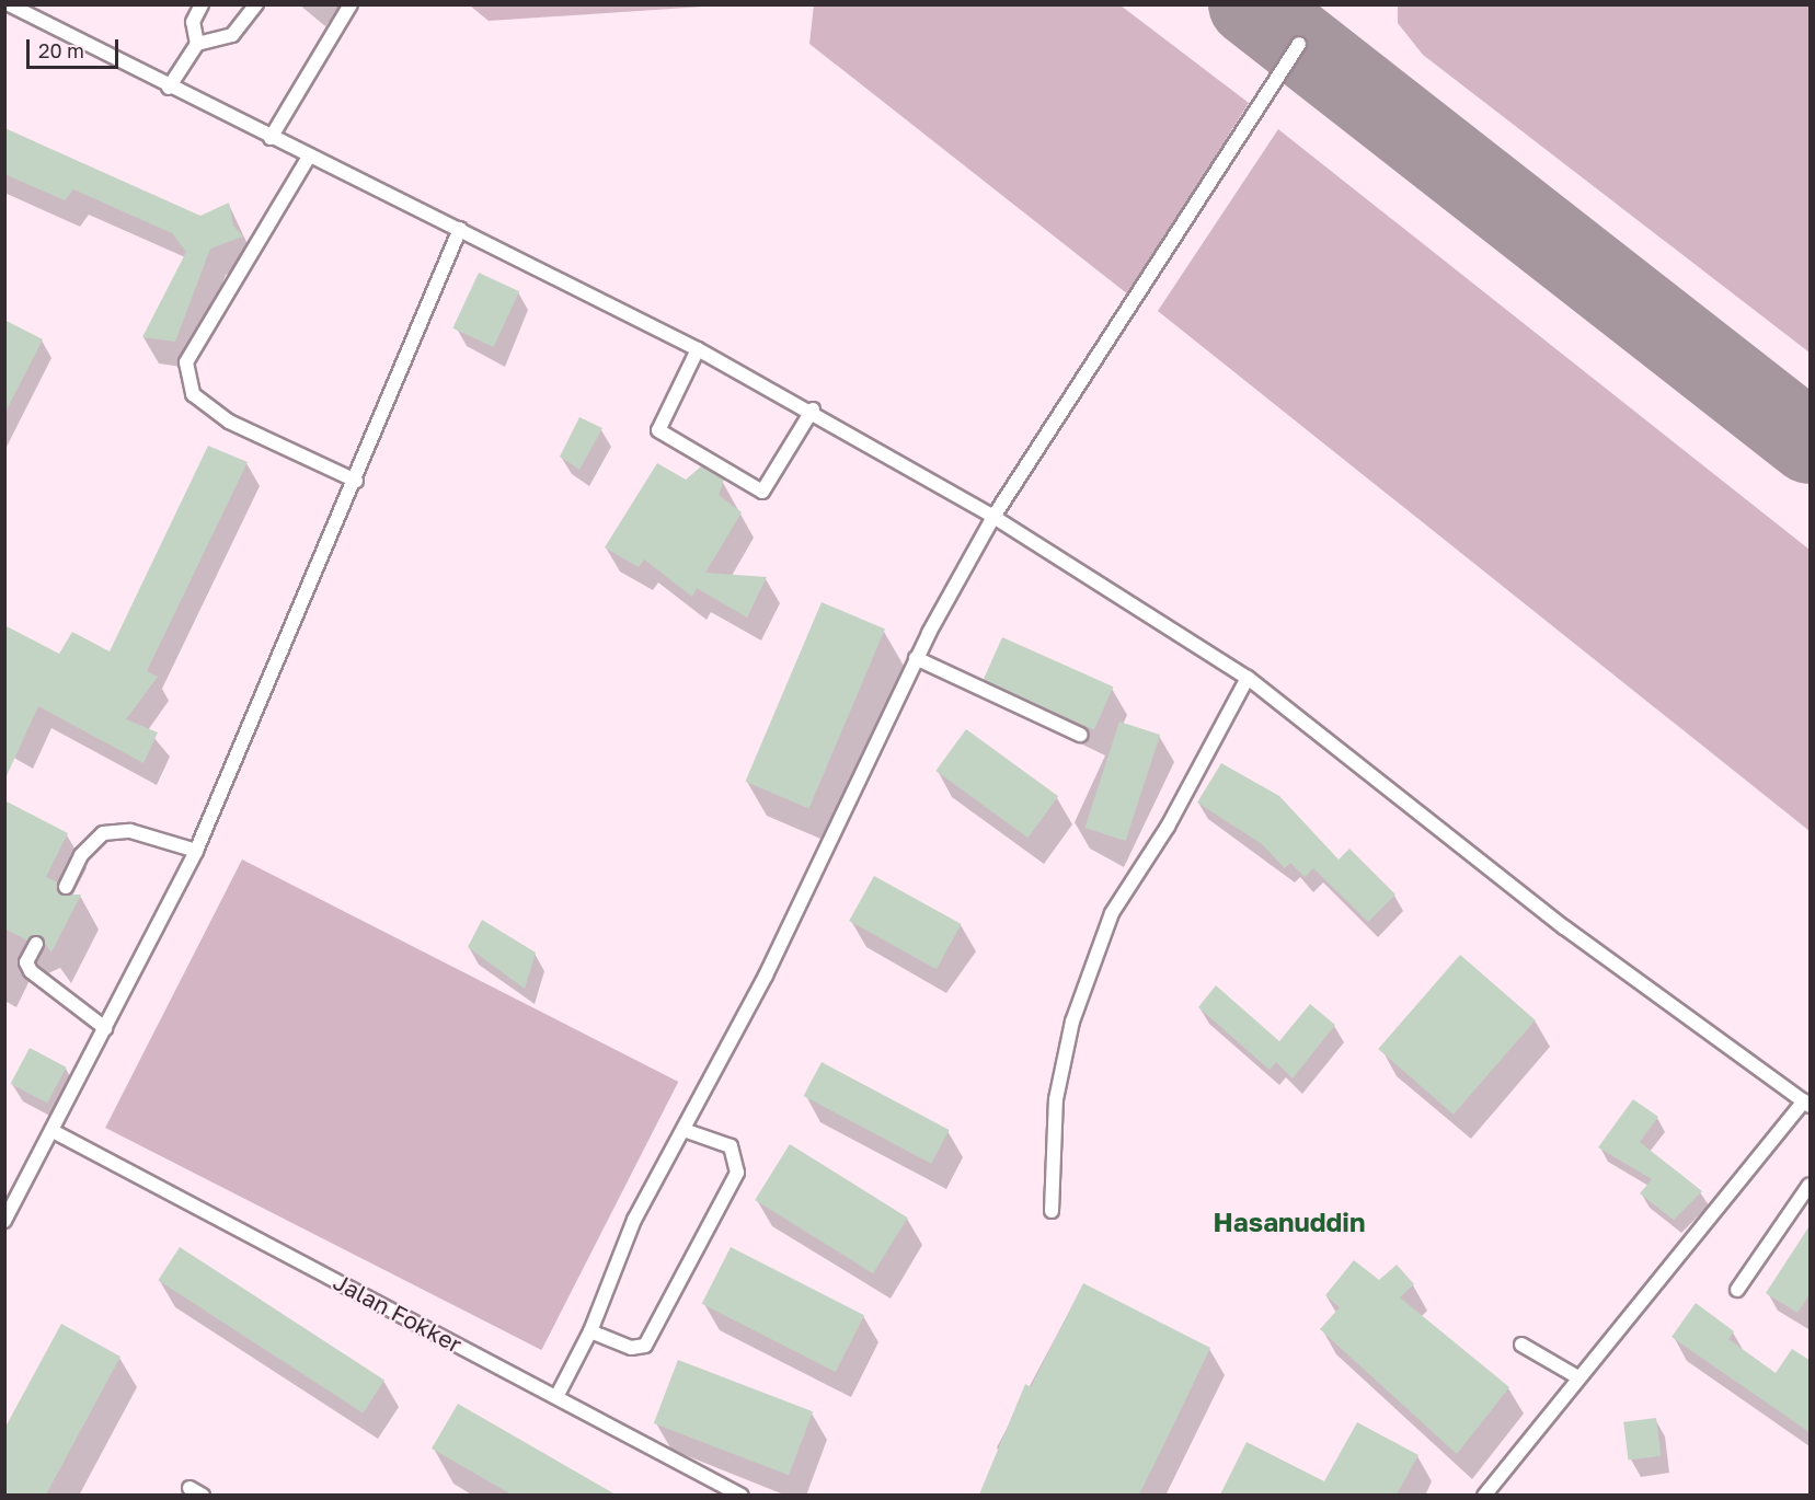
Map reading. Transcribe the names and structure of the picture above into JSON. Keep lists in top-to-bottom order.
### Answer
{
  "streets": {
    "lane": ["Jalan Fokker"]
  },
  "districts": ["Hasanuddin"],
  "scale_bar": "20 m"
}
